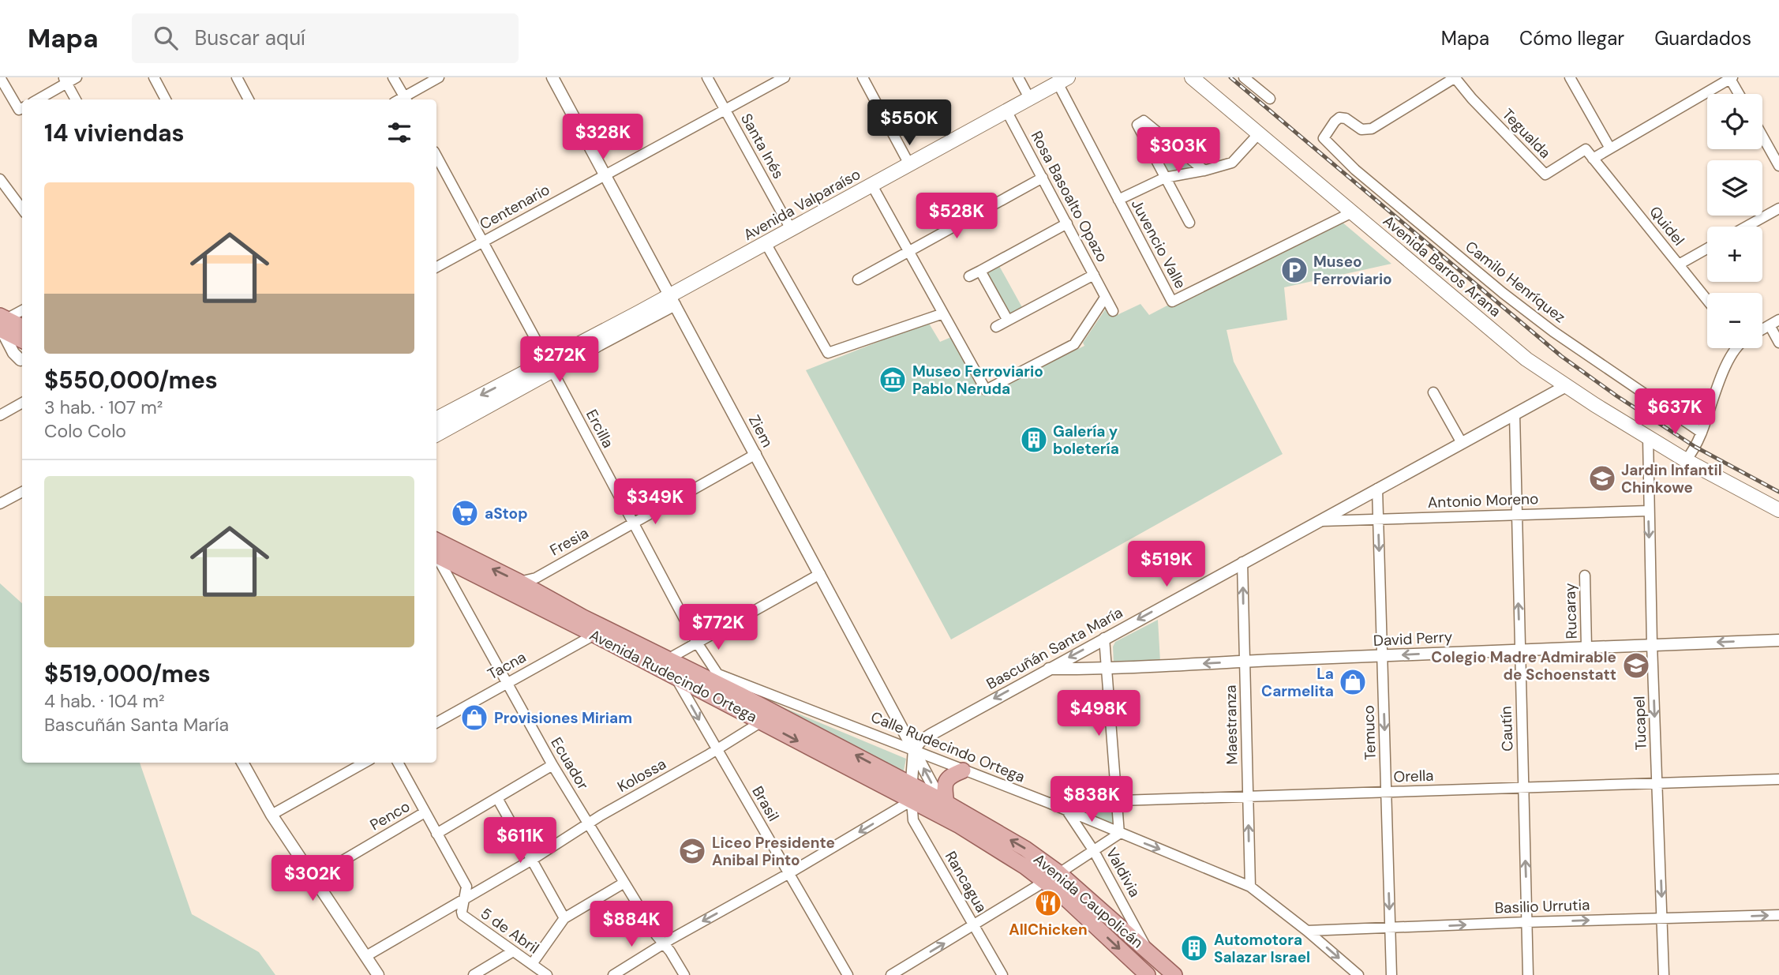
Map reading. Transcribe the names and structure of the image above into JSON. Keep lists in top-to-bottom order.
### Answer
{
  "streets": {
    "main road": [
      "Avenida Valparaíso",
      "Avenida Barros Arana",
      "Avenida Rudecindo Ortega",
      "Avenida Caupolicán"
    ],
    "street": [
      "Tegualda",
      "Santa Inés",
      "Rosa Basoalto Opazo",
      "Centenario",
      "Quidel",
      "Juvencio Valle",
      "Camilo Henríquez",
      "Ercilla",
      "Ziem",
      "Antonio Moreno",
      "Fresia",
      "Rucaray",
      "David Perry",
      "Bascuñán Santa María",
      "Tacna",
      "Tucapel",
      "Maestranza",
      "Cautín",
      "Temuco",
      "Calle Rudecindo Ortega",
      "Ecuador",
      "Kolossa",
      "Orella",
      "Brasil",
      "Penco",
      "Valdivia",
      "Rancagua",
      "Basilio Urrutia",
      "5 de Abril"
    ]
  },
  "crossings": [
    ["Tegualda", "Quidel"],
    ["Tegualda", "Camilo Henríquez"],
    ["Santa Inés", "Avenida Valparaíso"],
    ["Santa Inés", "Centenario"],
    ["Rosa Basoalto Opazo", "Avenida Valparaíso"],
    ["Avenida Valparaíso", "Juvencio Valle"],
    ["Avenida Valparaíso", "Ercilla"],
    ["Avenida Valparaíso", "Ziem"],
    ["Centenario", "Ercilla"],
    ["Centenario", "Ziem"],
    ["Juvencio Valle", "Avenida Barros Arana"],
    ["Avenida Barros Arana", "Bascuñán Santa María"],
    ["Avenida Barros Arana", "Tucapel"],
    ["Ercilla", "Fresia"],
    ["Ercilla", "Avenida Rudecindo Ortega"],
    ["Ercilla", "Calle Rudecindo Ortega"],
    ["Ziem", "Fresia"],
    ["Ziem", "Bascuñán Santa María"],
    ["Ziem", "Calle Rudecindo Ortega"],
    ["Ziem", "Avenida Caupolicán"],
    ["Antonio Moreno", "Bascuñán Santa María"],
    ["Antonio Moreno", "Tucapel"],
    ["Antonio Moreno", "Cautín"],
    ["Antonio Moreno", "Temuco"],
    ["Fresia", "Avenida Rudecindo Ortega"],
    ["Rucaray", "David Perry"],
    ["David Perry", "Bascuñán Santa María"],
    ["David Perry", "Tucapel"],
    ["David Perry", "Maestranza"],
    ["David Perry", "Cautín"],
    ["David Perry", "Temuco"],
    ["David Perry", "Valdivia"],
    ["Bascuñán Santa María", "Maestranza"],
    ["Bascuñán Santa María", "Cautín"],
    ["Bascuñán Santa María", "Temuco"],
    ["Bascuñán Santa María", "Calle Rudecindo Ortega"],
    ["Bascuñán Santa María", "Valdivia"],
    ["Tacna", "Avenida Rudecindo Ortega"],
    ["Tacna", "Ecuador"],
    ["Avenida Rudecindo Ortega", "Ecuador"],
    ["Avenida Rudecindo Ortega", "Kolossa"],
    ["Avenida Rudecindo Ortega", "Brasil"],
    ["Avenida Rudecindo Ortega", "Rancagua"],
    ["Avenida Rudecindo Ortega", "Avenida Caupolicán"],
    ["Tucapel", "Orella"],
    ["Tucapel", "Basilio Urrutia"],
    ["Maestranza", "Calle Rudecindo Ortega"],
    ["Maestranza", "Orella"],
    ["Cautín", "Orella"],
    ["Cautín", "Basilio Urrutia"],
    ["Temuco", "Orella"],
    ["Temuco", "Basilio Urrutia"],
    ["Calle Rudecindo Ortega", "Orella"],
    ["Calle Rudecindo Ortega", "Valdivia"],
    ["Calle Rudecindo Ortega", "Basilio Urrutia"],
    ["Ecuador", "Kolossa"],
    ["Kolossa", "Brasil"],
    ["Kolossa", "5 de Abril"],
    ["Orella", "Valdivia"],
    ["Penco", "5 de Abril"],
    ["Valdivia", "Avenida Caupolicán"],
    ["Rancagua", "Avenida Caupolicán"]
  ],
  "one_way": [
    "David Perry",
    "Bascuñán Santa María",
    "Tucapel",
    "Maestranza",
    "Cautín",
    "Temuco",
    "Basilio Urrutia"
  ],
  "places": {
    "parking": ["Museo Ferroviario"],
    "museum": ["Museo Ferroviario Pablo Neruda"],
    "building": ["Galería y boletería", "Automotora Salazar Israel"],
    "school or university": ["Jardin Infantil Chinkowe", "Colegio Madre Admirable de Schoenstatt", "Liceo Presidente Anibal Pinto"],
    "supermarket": ["aStop"],
    "shop": ["La Carmelita", "Provisiones Miriam"],
    "restaurant": ["AllChicken"]
  },
  "page": {
    "header": "Mapa",
    "search": "Buscar aquí",
    "nav": ["Mapa", "Cómo llegar", "Guardados"],
    "map_buttons": ["+", "−"],
    "price": [
      "$550K",
      "$328K",
      "$303K",
      "$528K",
      "$272K",
      "$637K",
      "$349K",
      "$519K",
      "$772K",
      "$498K",
      "$838K",
      "$611K",
      "$302K",
      "$884K"
    ],
    "heading": "14 viviendas",
    "list": [
      {
        "name": "$550,000/mes",
        "note": "3 hab. · 107 m² · Colo Colo"
      },
      {
        "name": "$519,000/mes",
        "note": "4 hab. · 104 m² · Bascuñán Santa María"
      }
    ]
  }
}
